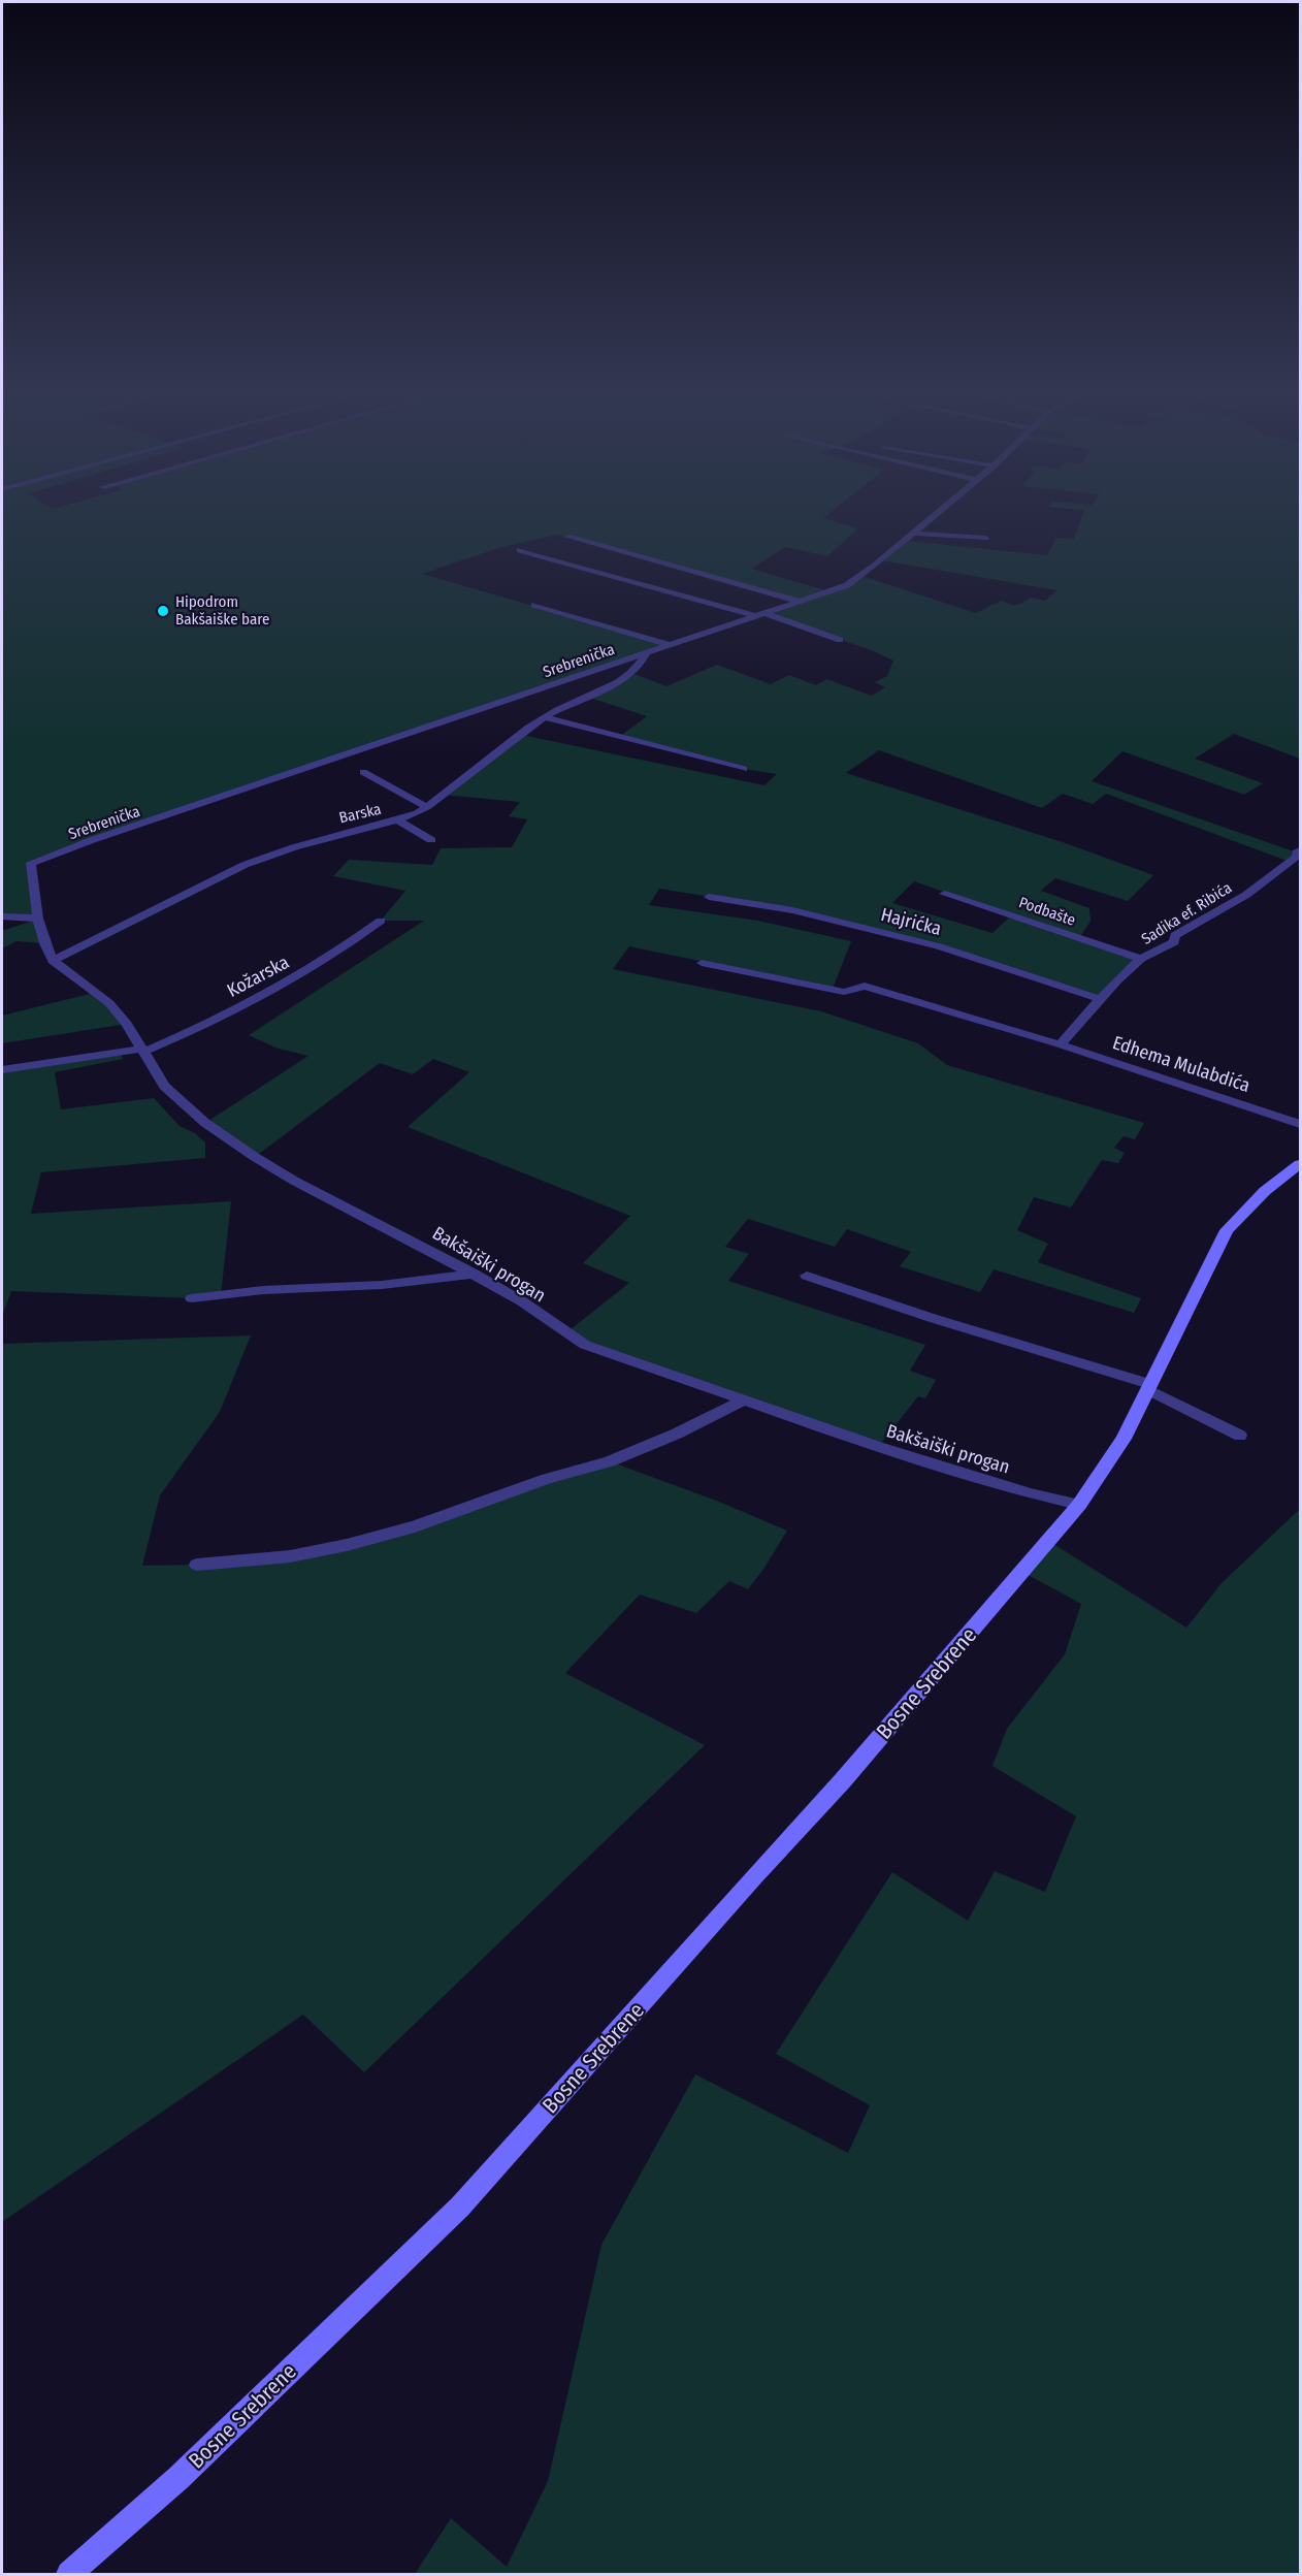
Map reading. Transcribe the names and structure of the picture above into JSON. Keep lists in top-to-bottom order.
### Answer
{
  "streets": {
    "street": [
      "Srebrenička",
      "Barska",
      "Podbašte",
      "Sadika ef. Ribića",
      "Hajrićka",
      "Kožarska",
      "Edhema Mulabdića",
      "Bakšaiški progan",
      "Bosne Srebrene"
    ]
  },
  "crossings": [
    ["Srebrenička", "Barska"],
    ["Barska", "Bakšaiški progan"],
    ["Podbašte", "Sadika ef. Ribića"],
    ["Sadika ef. Ribića", "Hajrićka"],
    ["Sadika ef. Ribića", "Edhema Mulabdića"],
    ["Kožarska", "Bakšaiški progan"],
    ["Bakšaiški progan", "Bosne Srebrene"]
  ],
  "places": ["Hipodrom Bakšaiške bare"]
}
